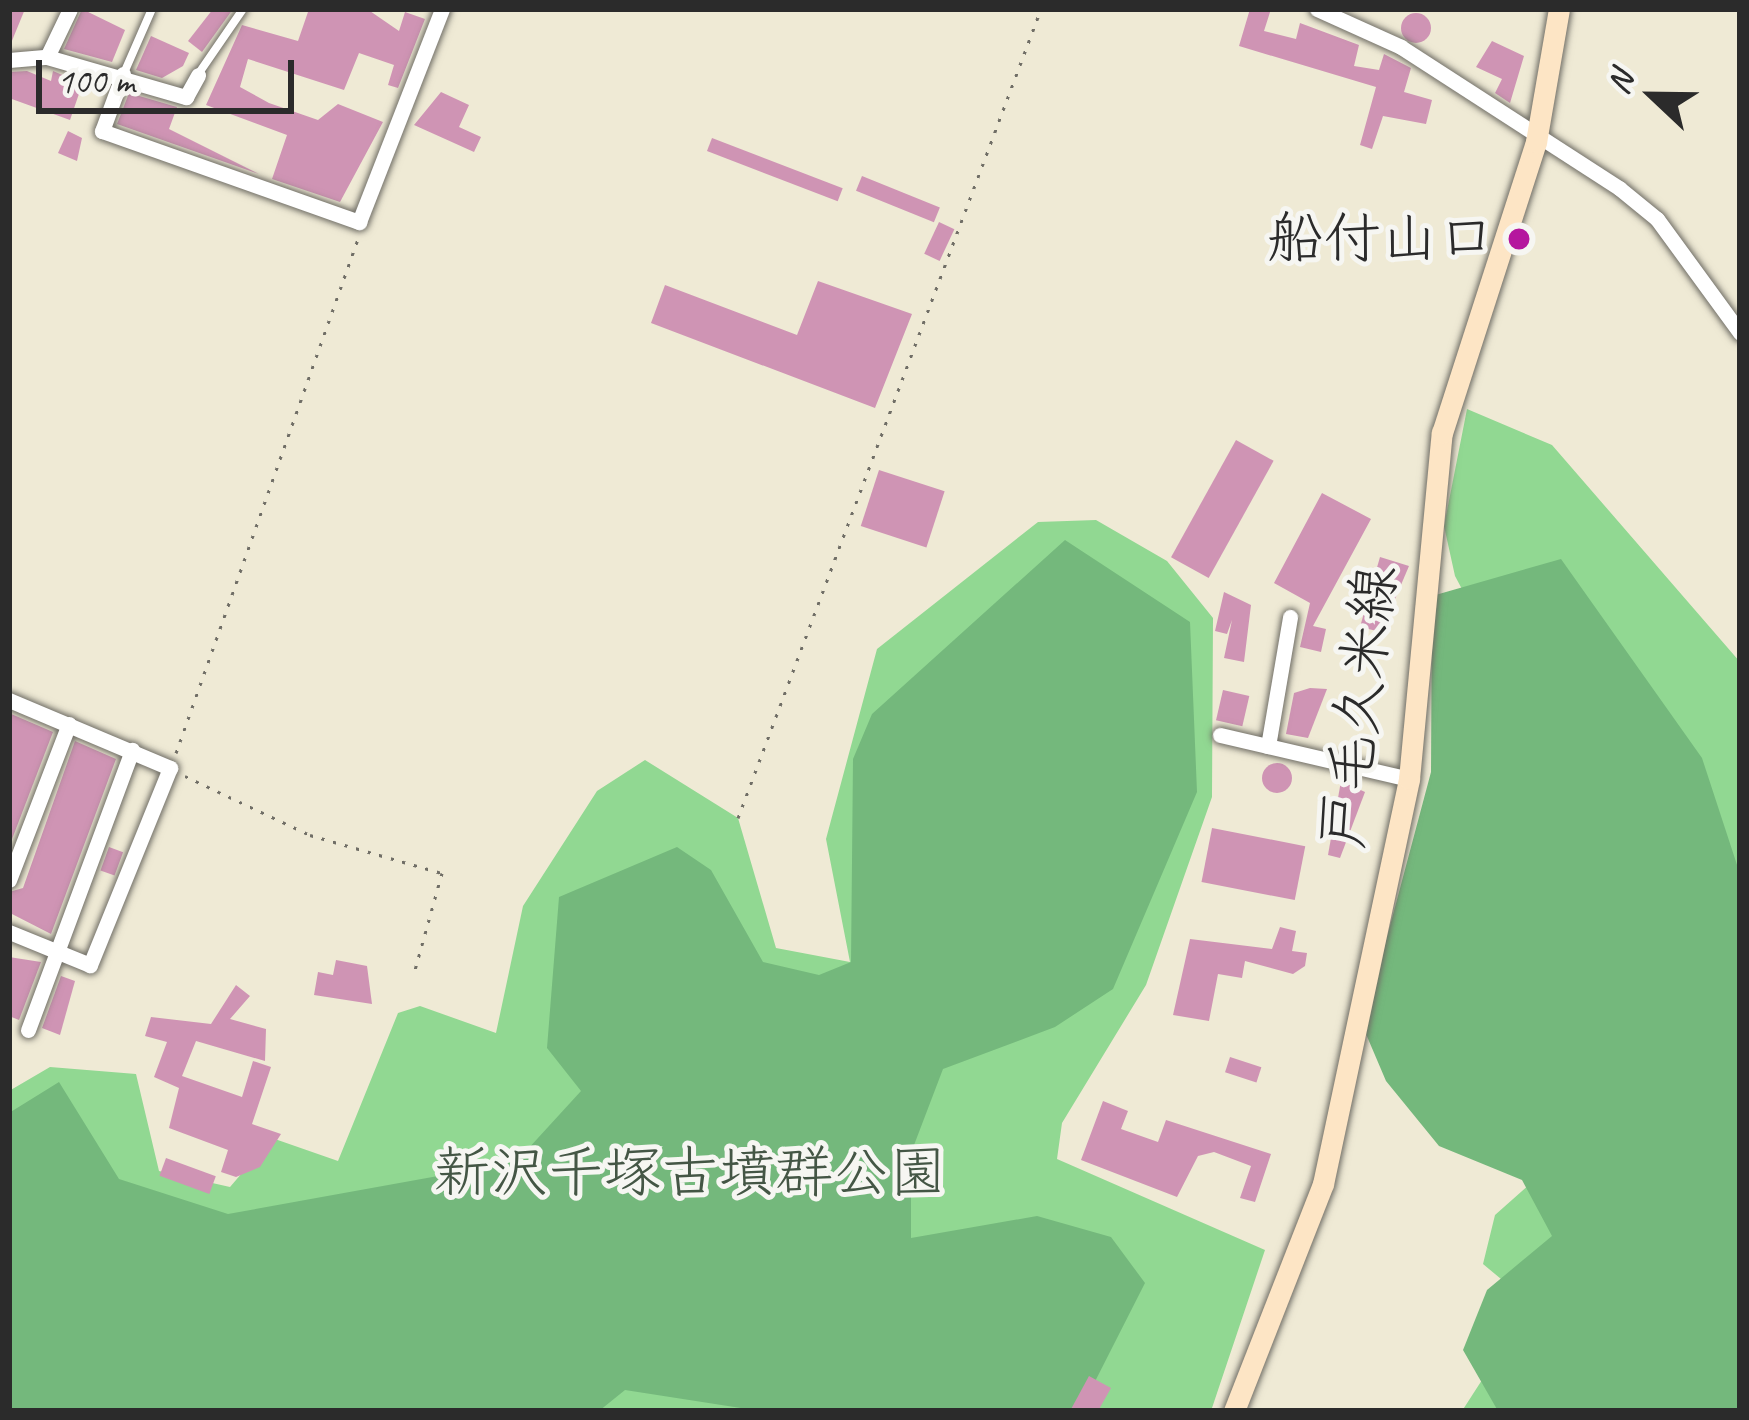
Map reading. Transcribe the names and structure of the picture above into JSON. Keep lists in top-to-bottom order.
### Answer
{
  "streets": {
    "main road": ["戸毛久米線"]
  },
  "parks": ["新沢千塚古墳群公園"],
  "places": ["船付山口"],
  "scale_bar": "100 m",
  "north": "left"
}
